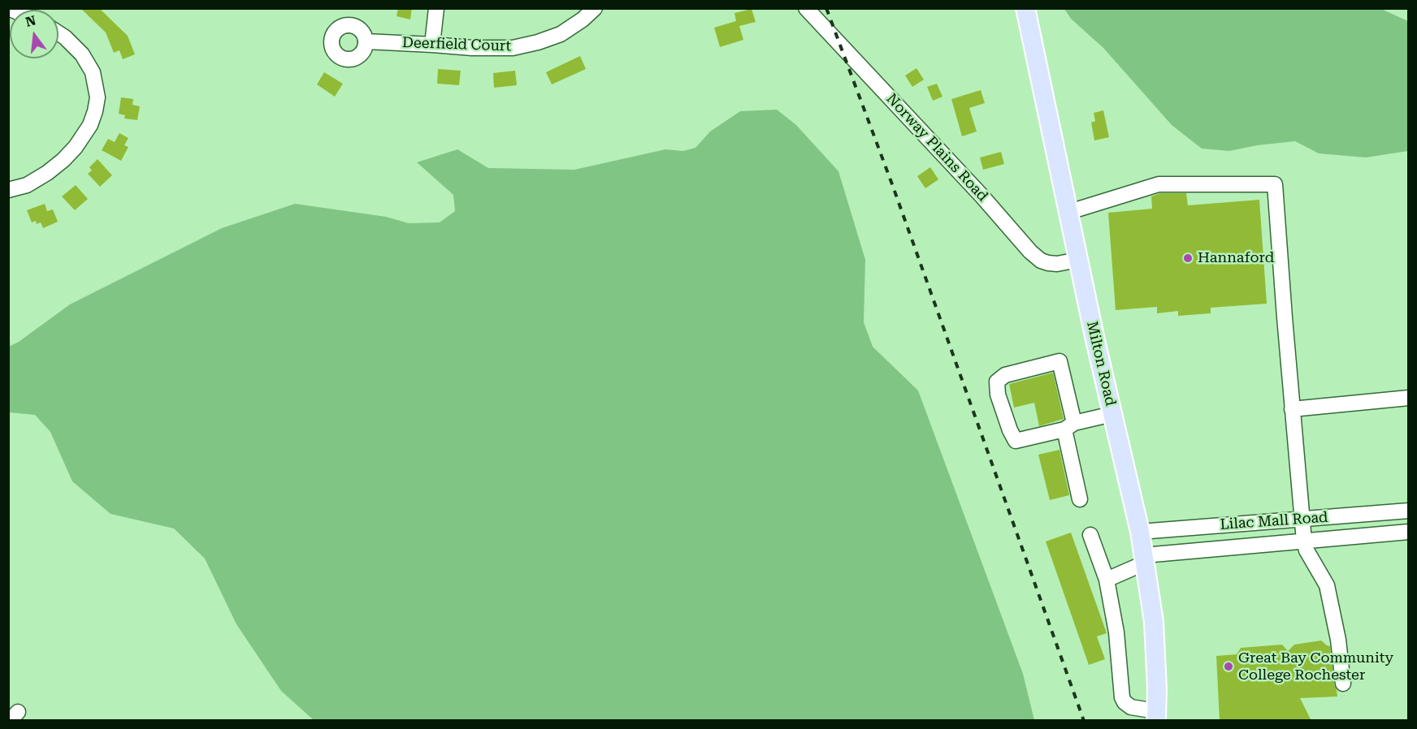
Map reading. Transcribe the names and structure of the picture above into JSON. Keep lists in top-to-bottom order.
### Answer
{
  "streets": {
    "main road": ["Milton Road"],
    "street": ["Deerfield Court", "Norway Plains Road", "Lilac Mall Road"]
  },
  "crossings": [
    ["Norway Plains Road", "Milton Road"],
    ["Milton Road", "Lilac Mall Road"]
  ],
  "places": ["Hannaford", "Great Bay Community College Rochester"],
  "north": "top"
}
